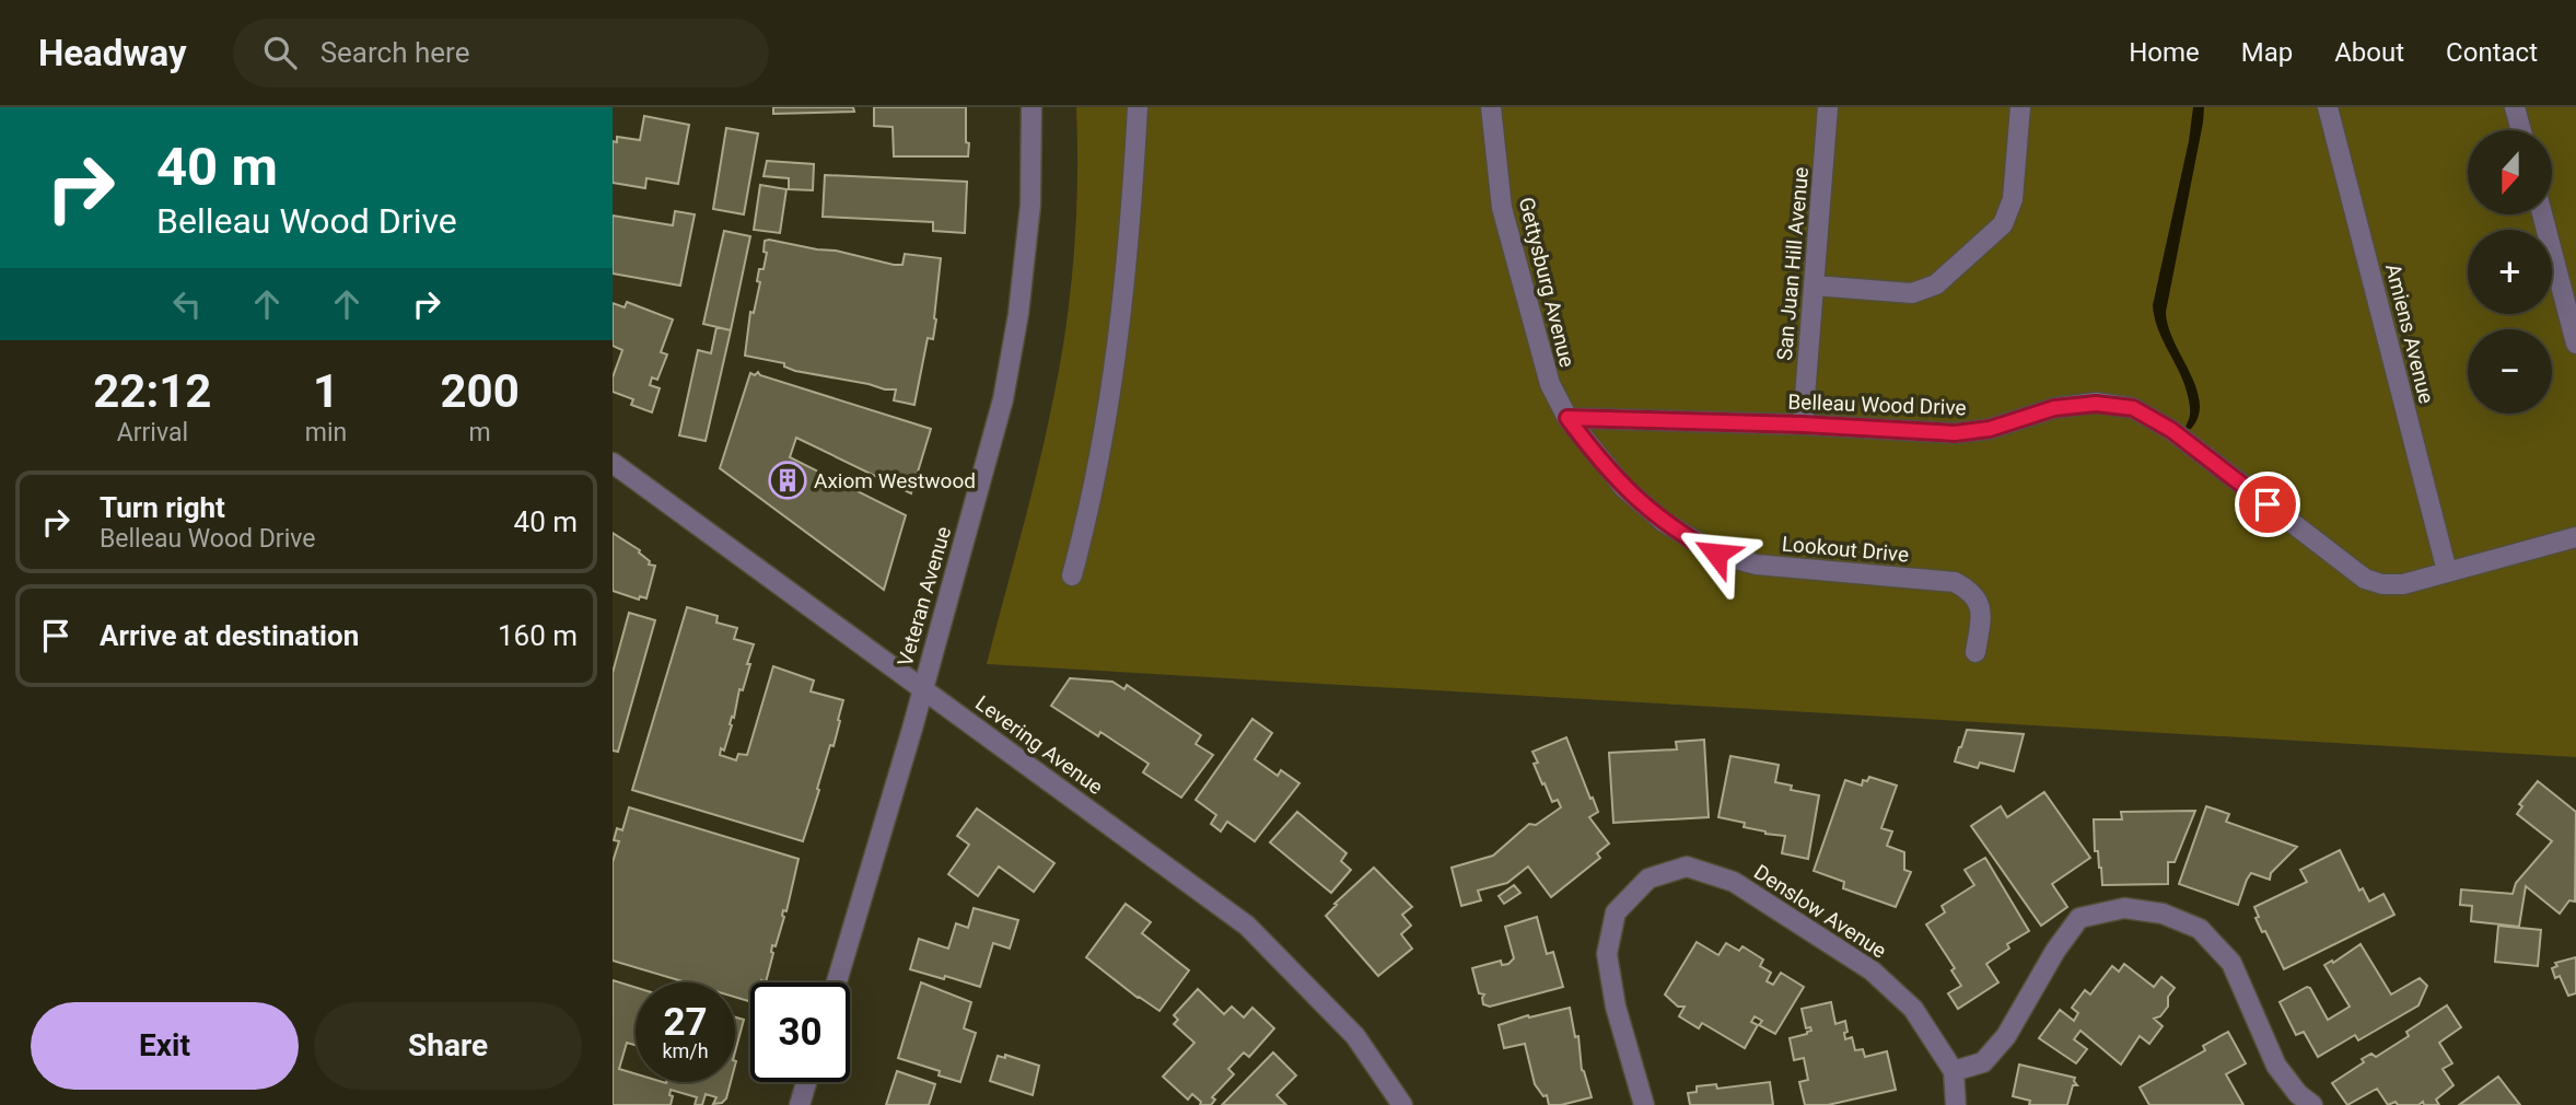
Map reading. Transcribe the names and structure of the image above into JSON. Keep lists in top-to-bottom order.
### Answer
{
  "streets": {
    "street": [
      "San Juan Hill Avenue",
      "Gettysburg Avenue",
      "Amiens Avenue",
      "Belleau Wood Drive",
      "Lookout Drive",
      "Veteran Avenue",
      "Levering Avenue",
      "Denslow Avenue"
    ]
  },
  "crossings": [
    ["San Juan Hill Avenue", "Belleau Wood Drive"],
    ["Gettysburg Avenue", "Belleau Wood Drive"],
    ["Gettysburg Avenue", "Lookout Drive"],
    ["Amiens Avenue", "Belleau Wood Drive"],
    ["Belleau Wood Drive", "Lookout Drive"],
    ["Veteran Avenue", "Levering Avenue"]
  ],
  "places": {
    "building": ["Axiom Westwood"]
  },
  "north": "bottom",
  "page": {
    "header": "Headway",
    "search": "Search here",
    "nav": [
      "Home",
      "Map",
      "About",
      "Contact"
    ],
    "turn": ["40 m", "Belleau Wood Drive"],
    "map_buttons": ["+", "−"],
    "eta": [
      "22:12",
      "Arrival",
      "1",
      "min",
      "200",
      "m"
    ],
    "list": [
      {
        "name": "Turn right",
        "note": "Belleau Wood Drive",
        "value": "40 m"
      },
      {
        "name": "Arrive at destination",
        "value": "160 m"
      }
    ],
    "speed": "27 km/h",
    "limit": "30",
    "buttons": ["Exit", "Share"]
  }
}
